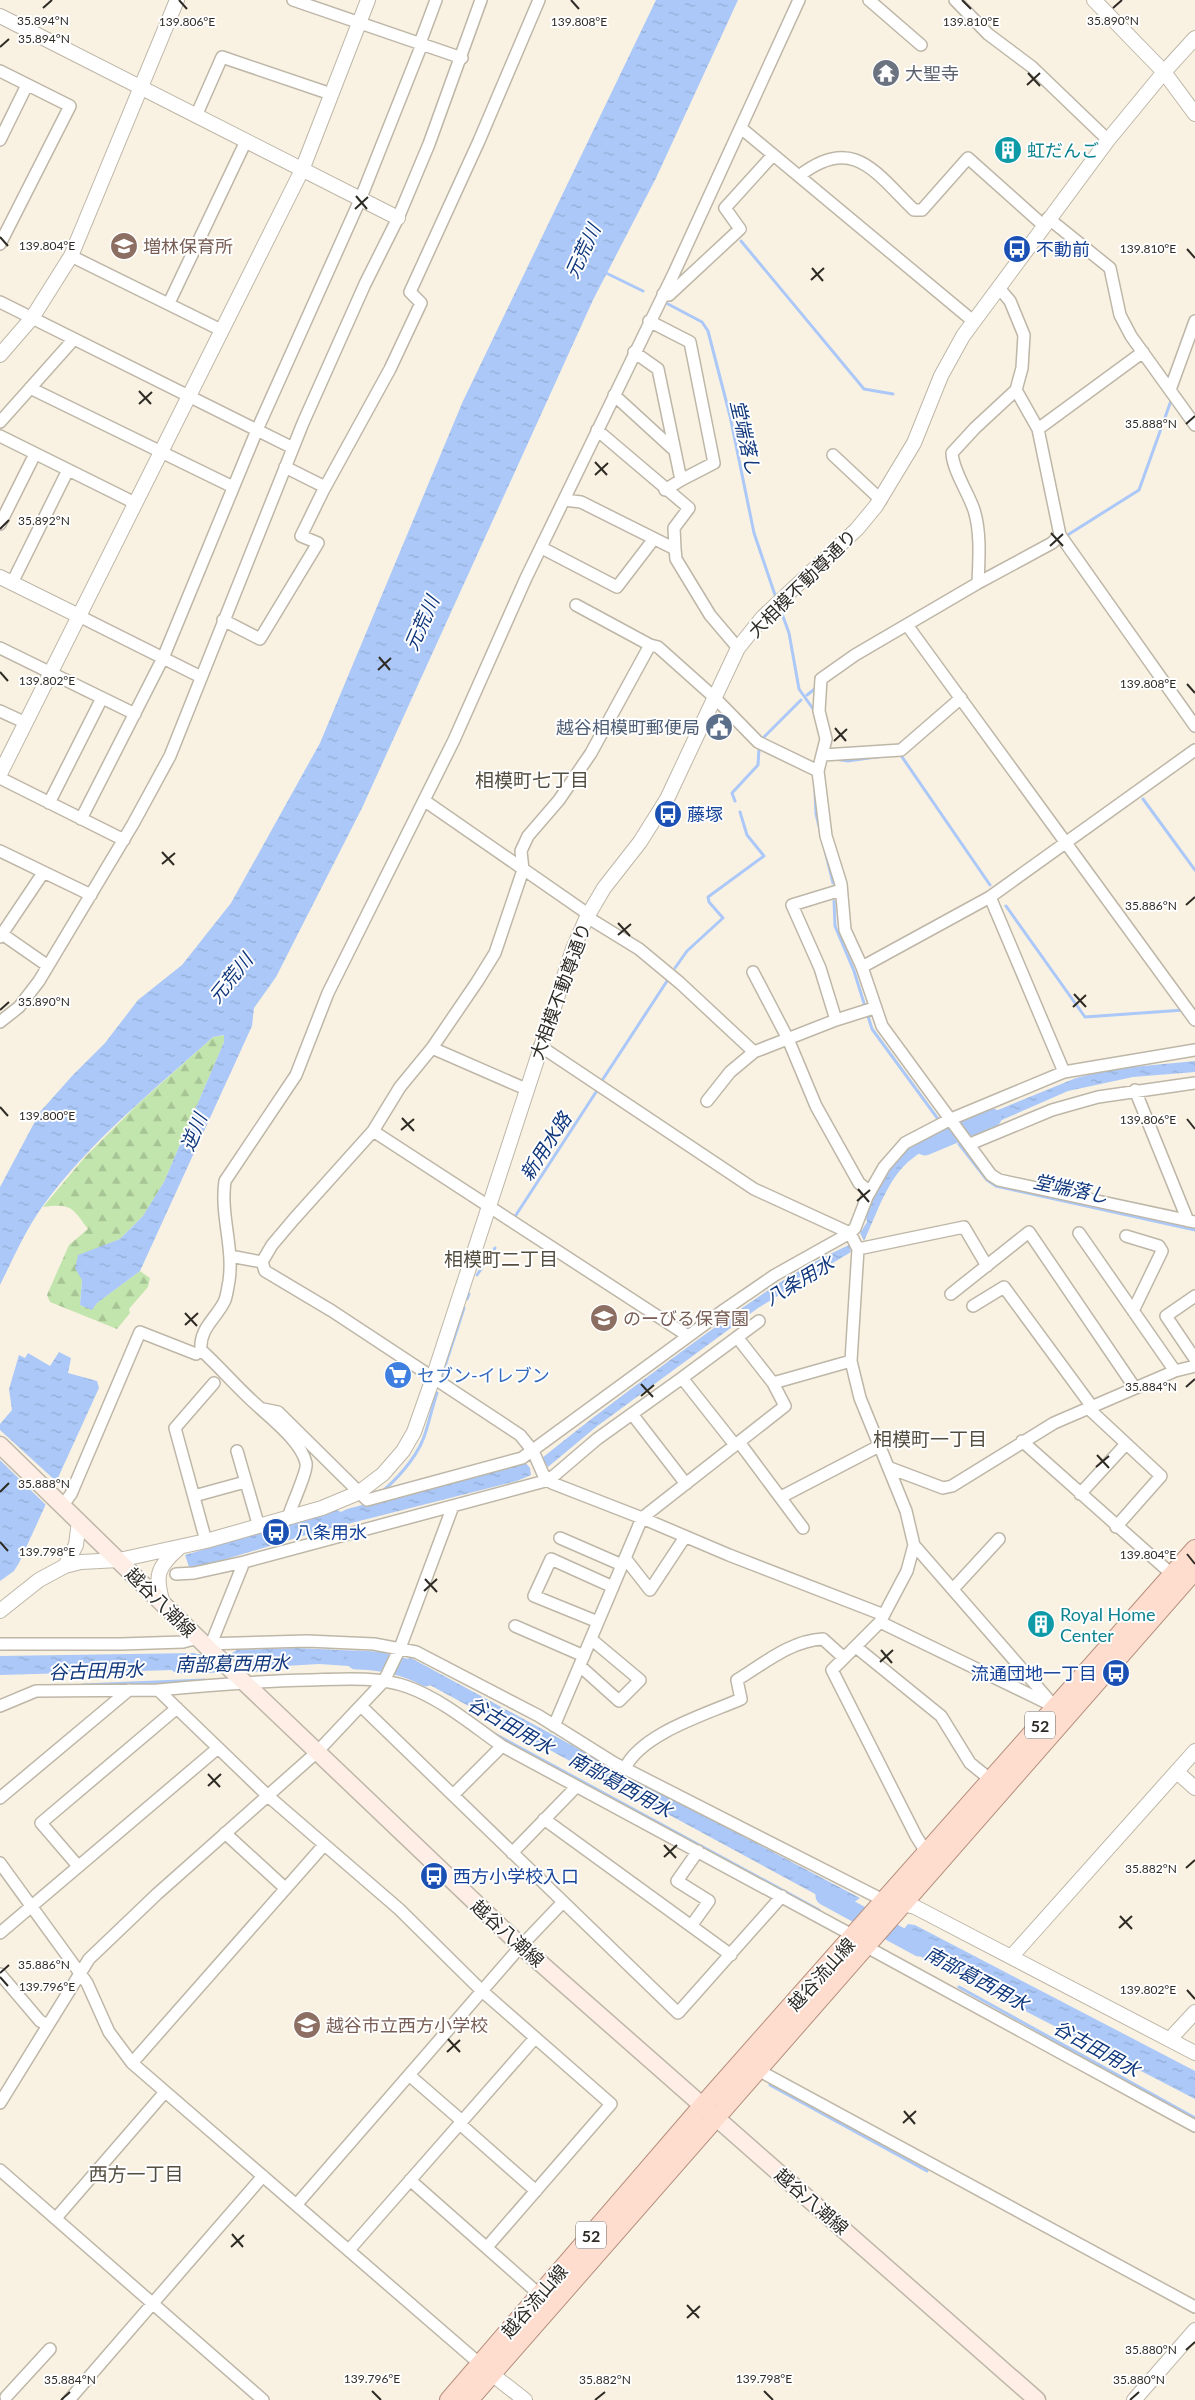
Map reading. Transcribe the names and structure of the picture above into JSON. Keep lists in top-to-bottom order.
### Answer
{
  "streets": {
    "main road": ["越谷八潮線", "52", "越谷流山線"],
    "street": ["大相模不動尊通り"]
  },
  "crossings": [
    ["大相模不動尊通り", "越谷八潮線"],
    ["越谷八潮線", "越谷流山線"]
  ],
  "districts": [
    "相模町七丁目",
    "相模町二丁目",
    "相模町一丁目",
    "西方一丁目"
  ],
  "water": [
    "元荒川",
    "堂端落し",
    "逆川",
    "新用水路",
    "八条用水",
    "南部葛西用水",
    "谷古田用水"
  ],
  "places": {
    "temple": ["大聖寺"],
    "building": ["虹だんご", "Royal Home Center"],
    "school or university": ["増林保育所", "のーびる保育園", "越谷市立西方小学校"],
    "bus stop": [
      "不動前",
      "藤塚",
      "八条用水",
      "流通団地一丁目",
      "西方小学校入口"
    ],
    "public building": ["越谷相模町郵便局"],
    "supermarket": ["セブン-イレブン"]
  },
  "coordinates": [
    "35.894°N",
    "35.890°N",
    "139.808°E",
    "139.810°E",
    "139.806°E",
    "139.804°E",
    "35.888°N",
    "35.892°N",
    "139.802°E",
    "35.886°N",
    "139.800°E",
    "35.884°N",
    "139.798°E",
    "35.882°N",
    "139.796°E",
    "35.880°N"
  ]
}
